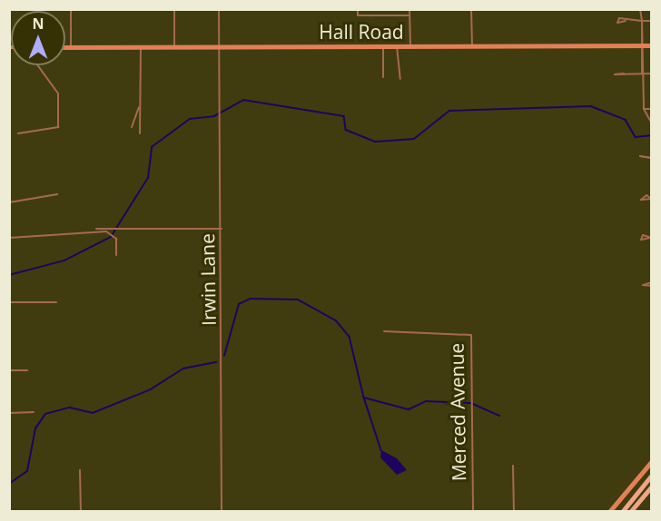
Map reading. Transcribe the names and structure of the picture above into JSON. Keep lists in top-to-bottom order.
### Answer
{
  "streets": {
    "street": ["Hall Road", "Irwin Lane", "Merced Avenue"]
  },
  "crossings": [
    ["Hall Road", "Irwin Lane"]
  ],
  "north": "top"
}
